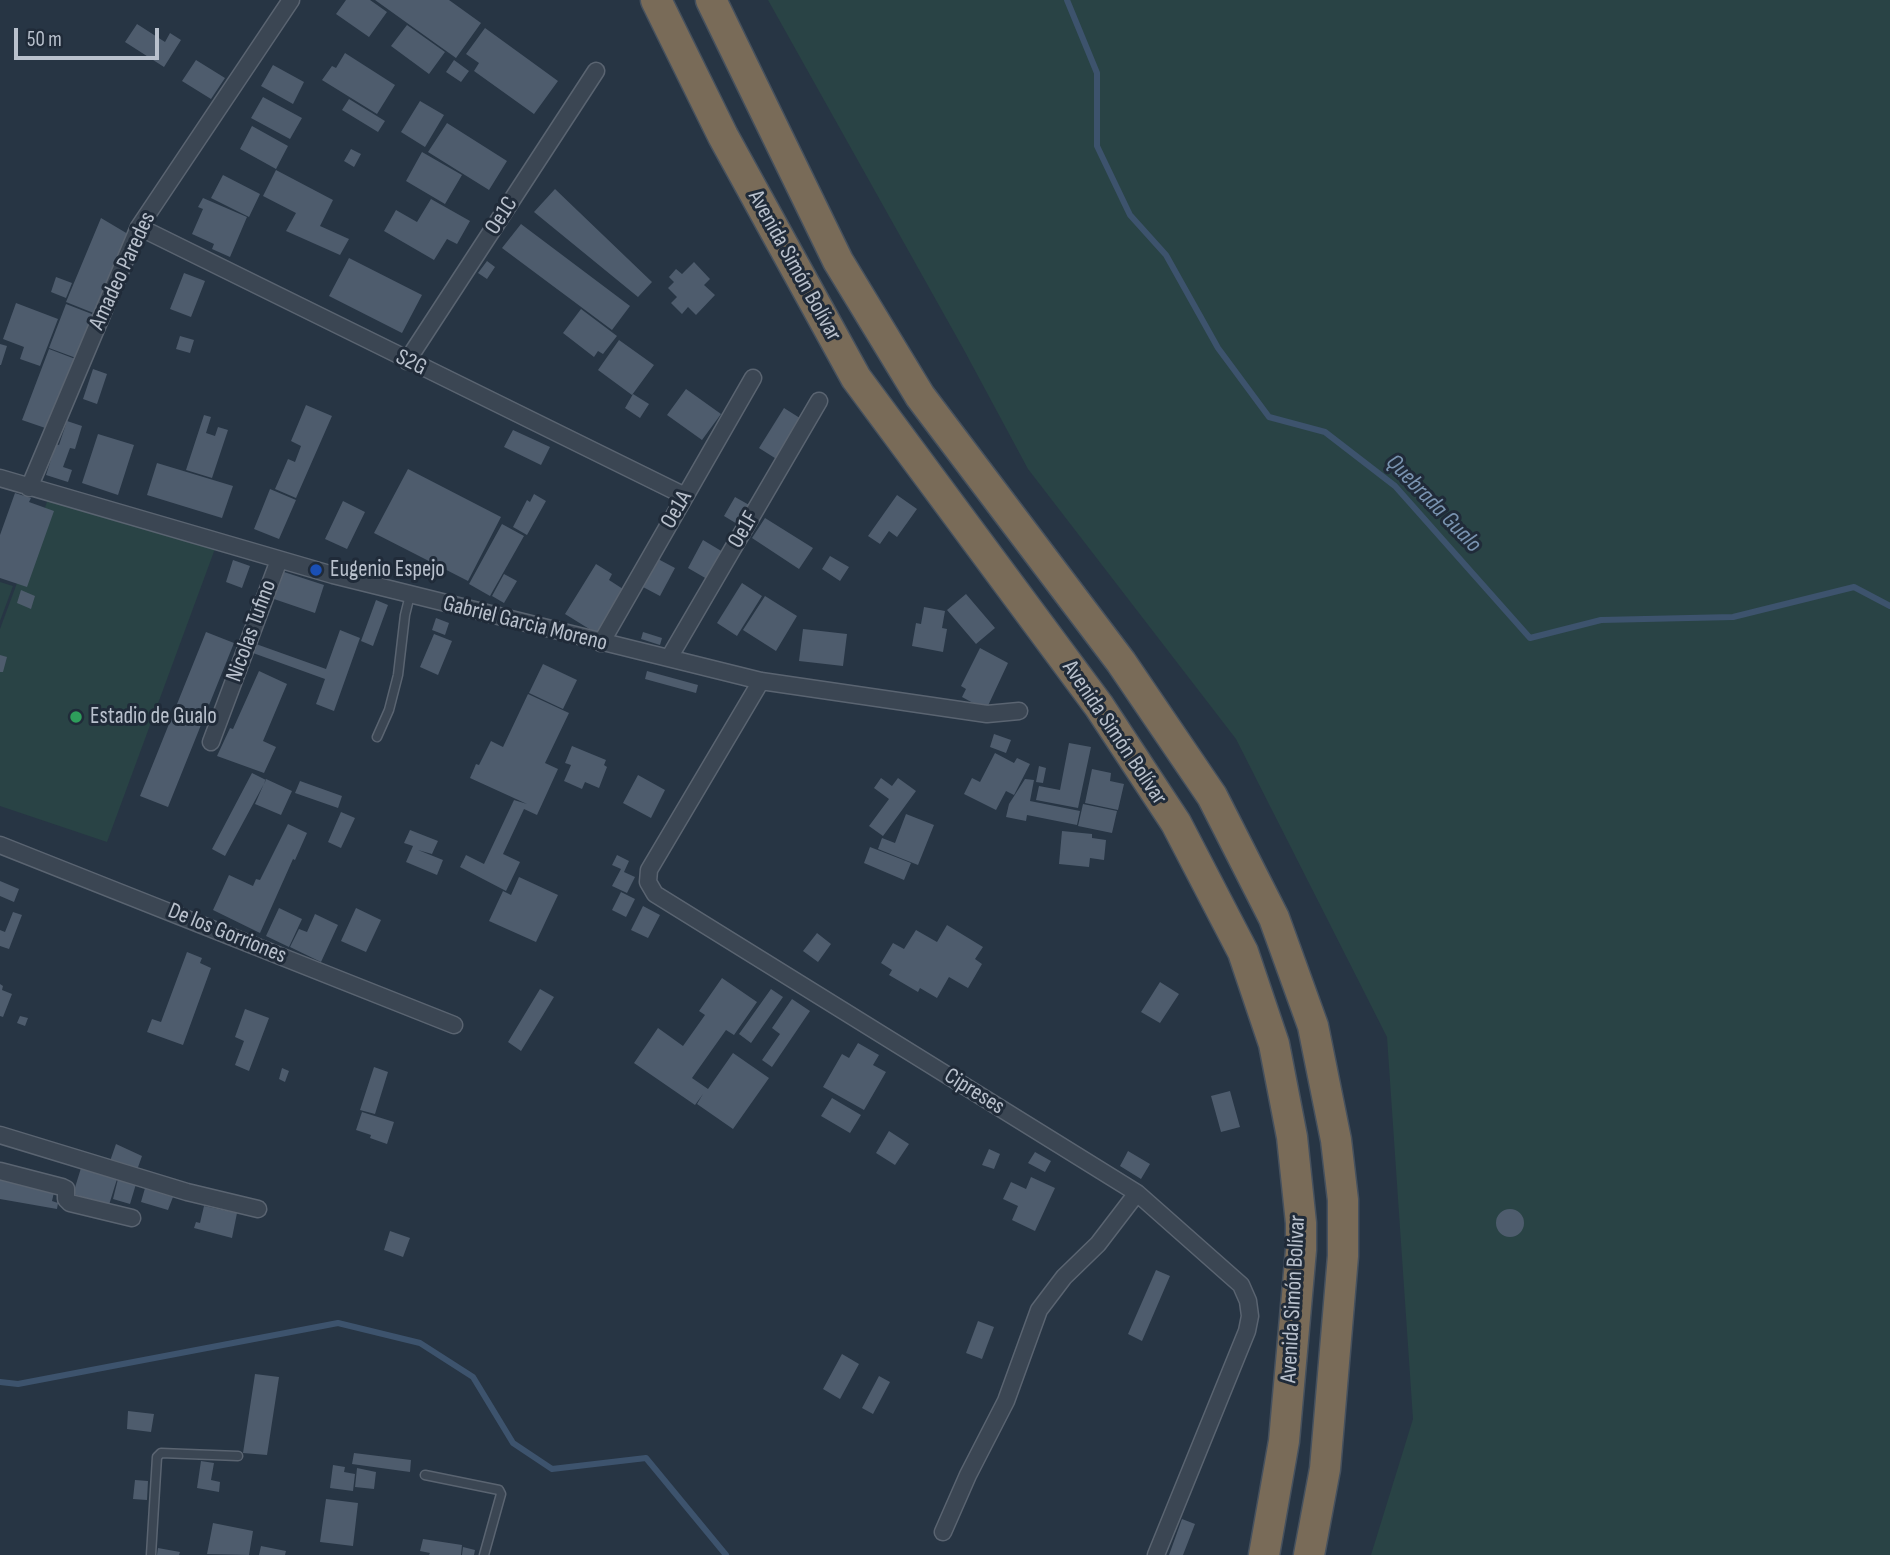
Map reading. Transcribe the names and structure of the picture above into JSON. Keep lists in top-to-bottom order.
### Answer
{
  "streets": {
    "highway": ["Avenida Simón Bolívar"],
    "street": [
      "Oe1C",
      "Amadeo Paredes",
      "S2G",
      "Oe1A",
      "Oe1F",
      "Gabriel Garcia Moreno",
      "Nicolas Tufino",
      "De los Gorriones",
      "Cipreses"
    ]
  },
  "crossings": [
    ["Oe1C", "S2G"],
    ["Amadeo Paredes", "S2G"],
    ["Amadeo Paredes", "Gabriel Garcia Moreno"],
    ["S2G", "Oe1A"],
    ["Oe1A", "Gabriel Garcia Moreno"],
    ["Oe1F", "Gabriel Garcia Moreno"],
    ["Gabriel Garcia Moreno", "Nicolas Tufino"],
    ["Gabriel Garcia Moreno", "Cipreses"]
  ],
  "water": ["Quebrada Gualo"],
  "places": ["Eugenio Espejo", "Estadio de Gualo"],
  "scale_bar": "50 m"
}
